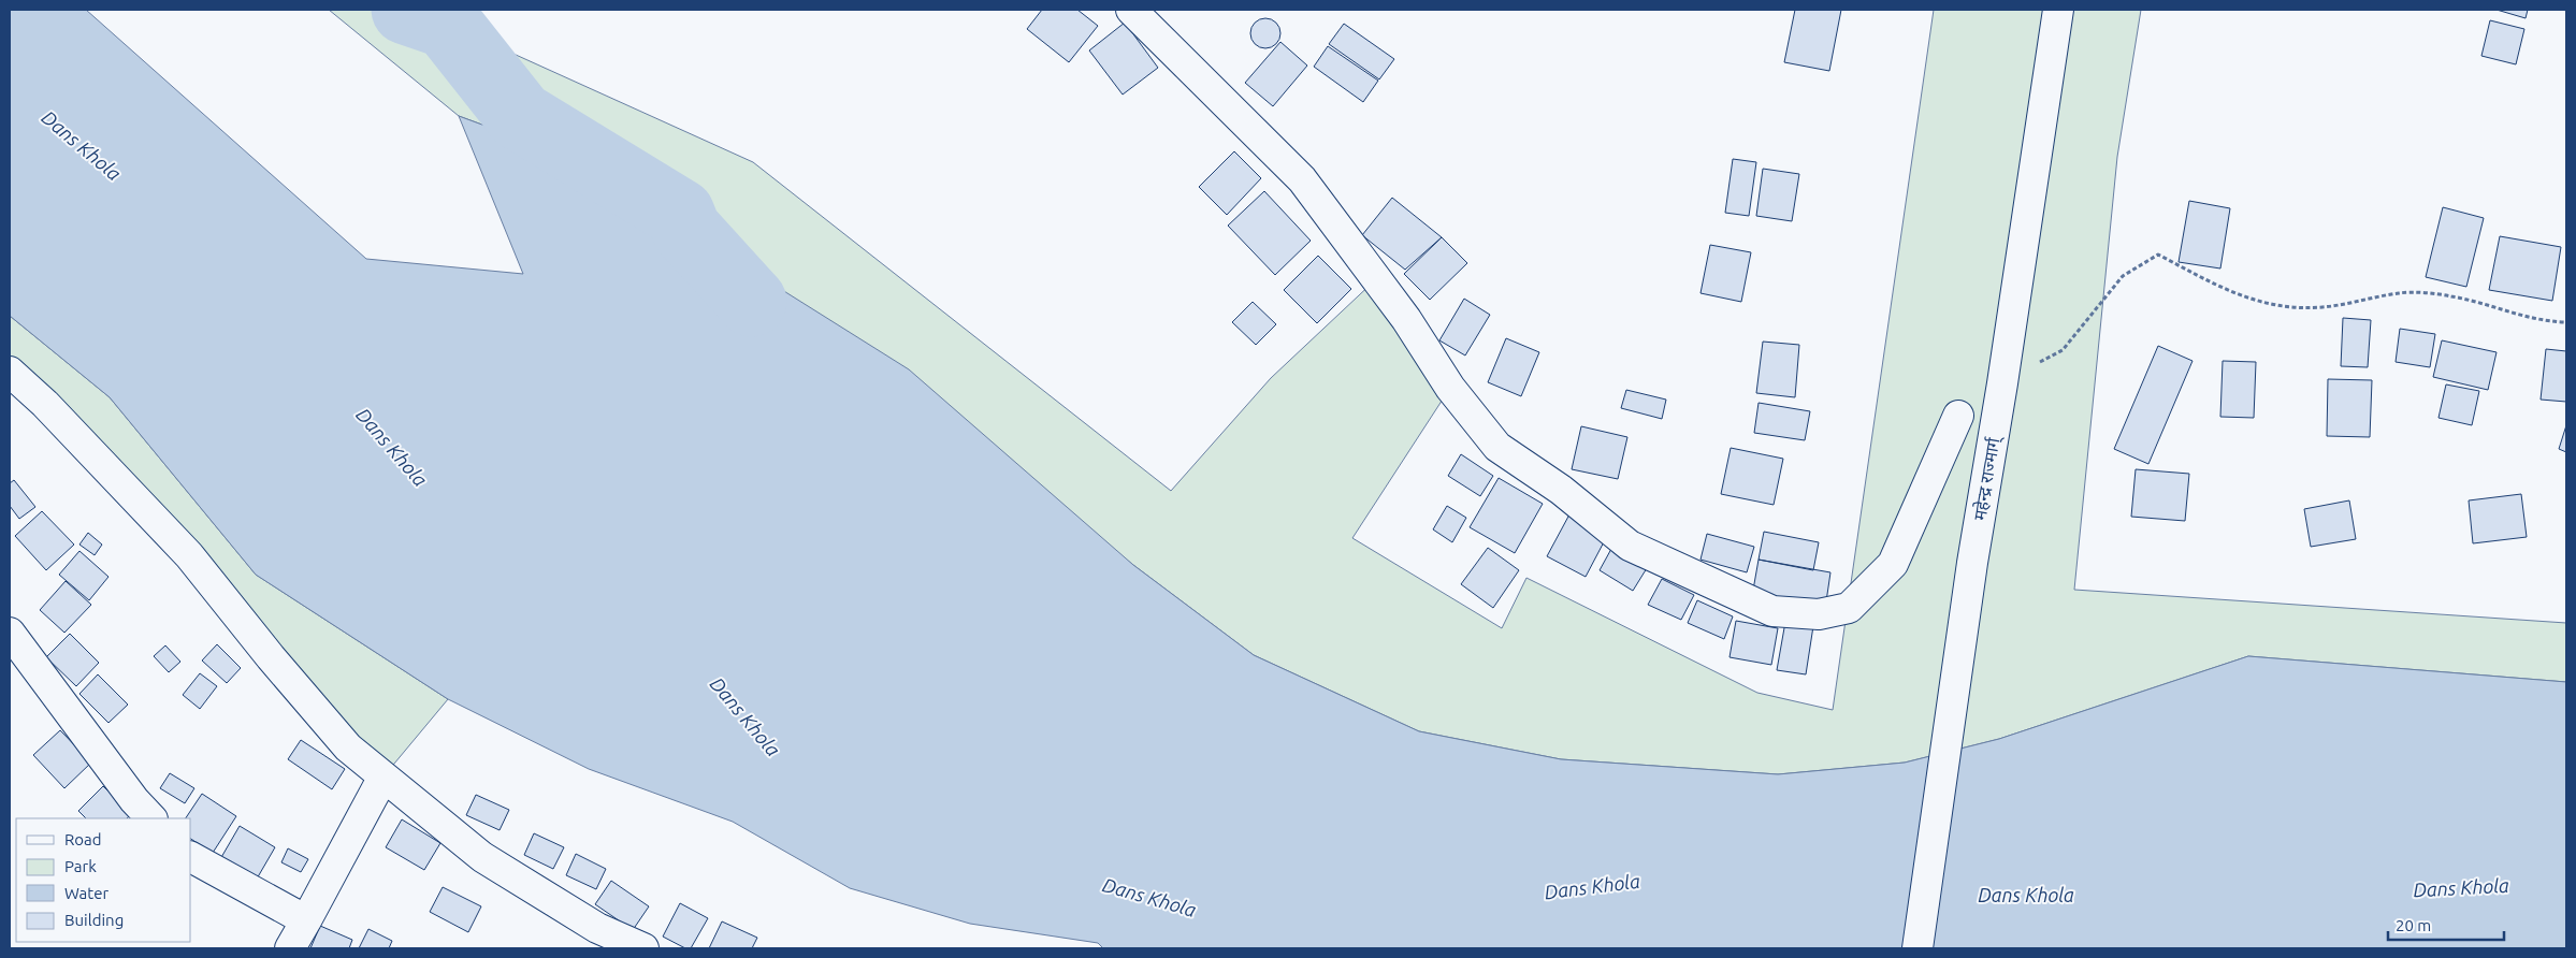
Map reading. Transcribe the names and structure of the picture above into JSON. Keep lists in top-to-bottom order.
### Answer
{
  "streets": {
    "main road": ["महेन्द्र राज्मार्ग्"]
  },
  "water": ["Dans Khola"],
  "legend": [
    "Road",
    "Park",
    "Water",
    "Building"
  ],
  "scale_bar": "20 m"
}
